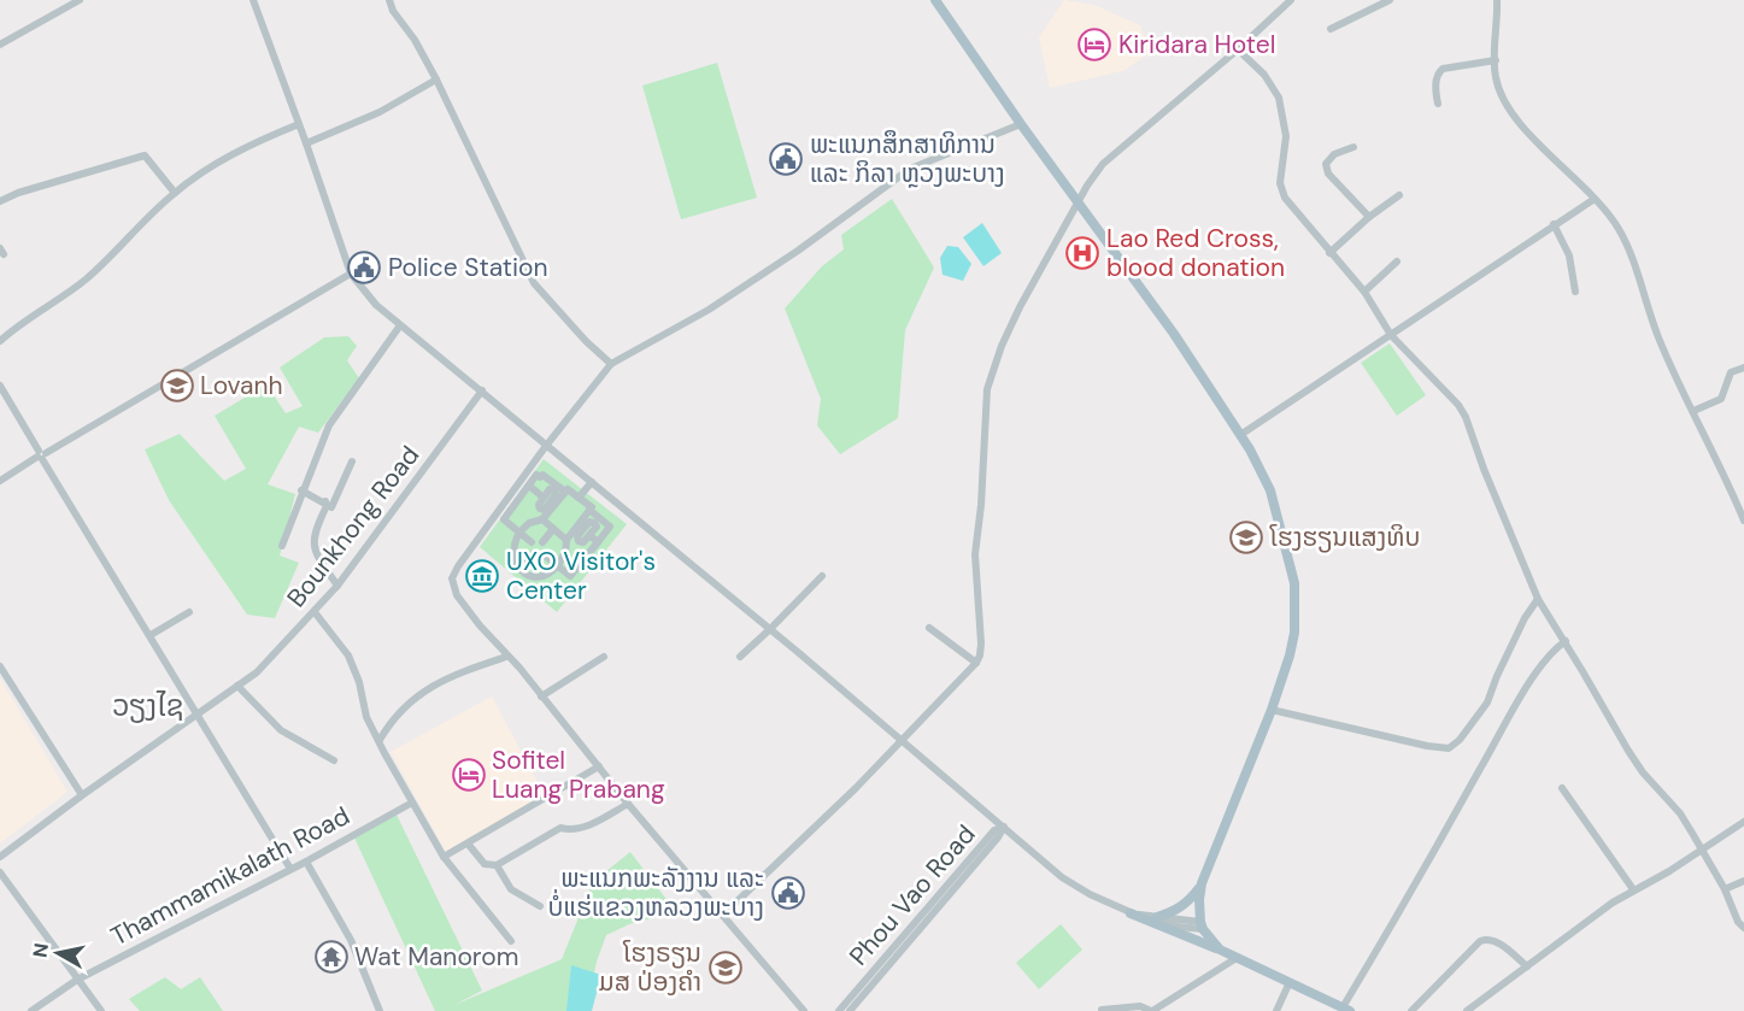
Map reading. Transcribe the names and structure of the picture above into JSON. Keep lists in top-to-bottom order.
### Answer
{
  "streets": {
    "street": ["Bounkhong Road", "Thammamikalath Road", "Phou Vao Road"]
  },
  "districts": ["ວຽງໄຊ"],
  "places": {
    "hotel": ["Kiridara Hotel", "Sofitel Luang Prabang"],
    "public building": ["ພະແນກສຶກສາທິການ ແລະ ກິລາ ຫຼວງພະບາງ", "Police Station", "ພະແນກພະລັງງານ ແລະ ບໍ່ແຮ່ແຂວງຫລວງພະບາງ"],
    "hospital": ["Lao Red Cross, blood donation"],
    "school or university": ["Lovanh", "ໂຮງຮຽນແສງທິບ", "ໂຮງຣຽນ ມສ ປ່ອງຄຳ"],
    "museum": ["UXO Visitor's Center"],
    "temple": ["Wat Manorom"]
  },
  "north": "left"
}
